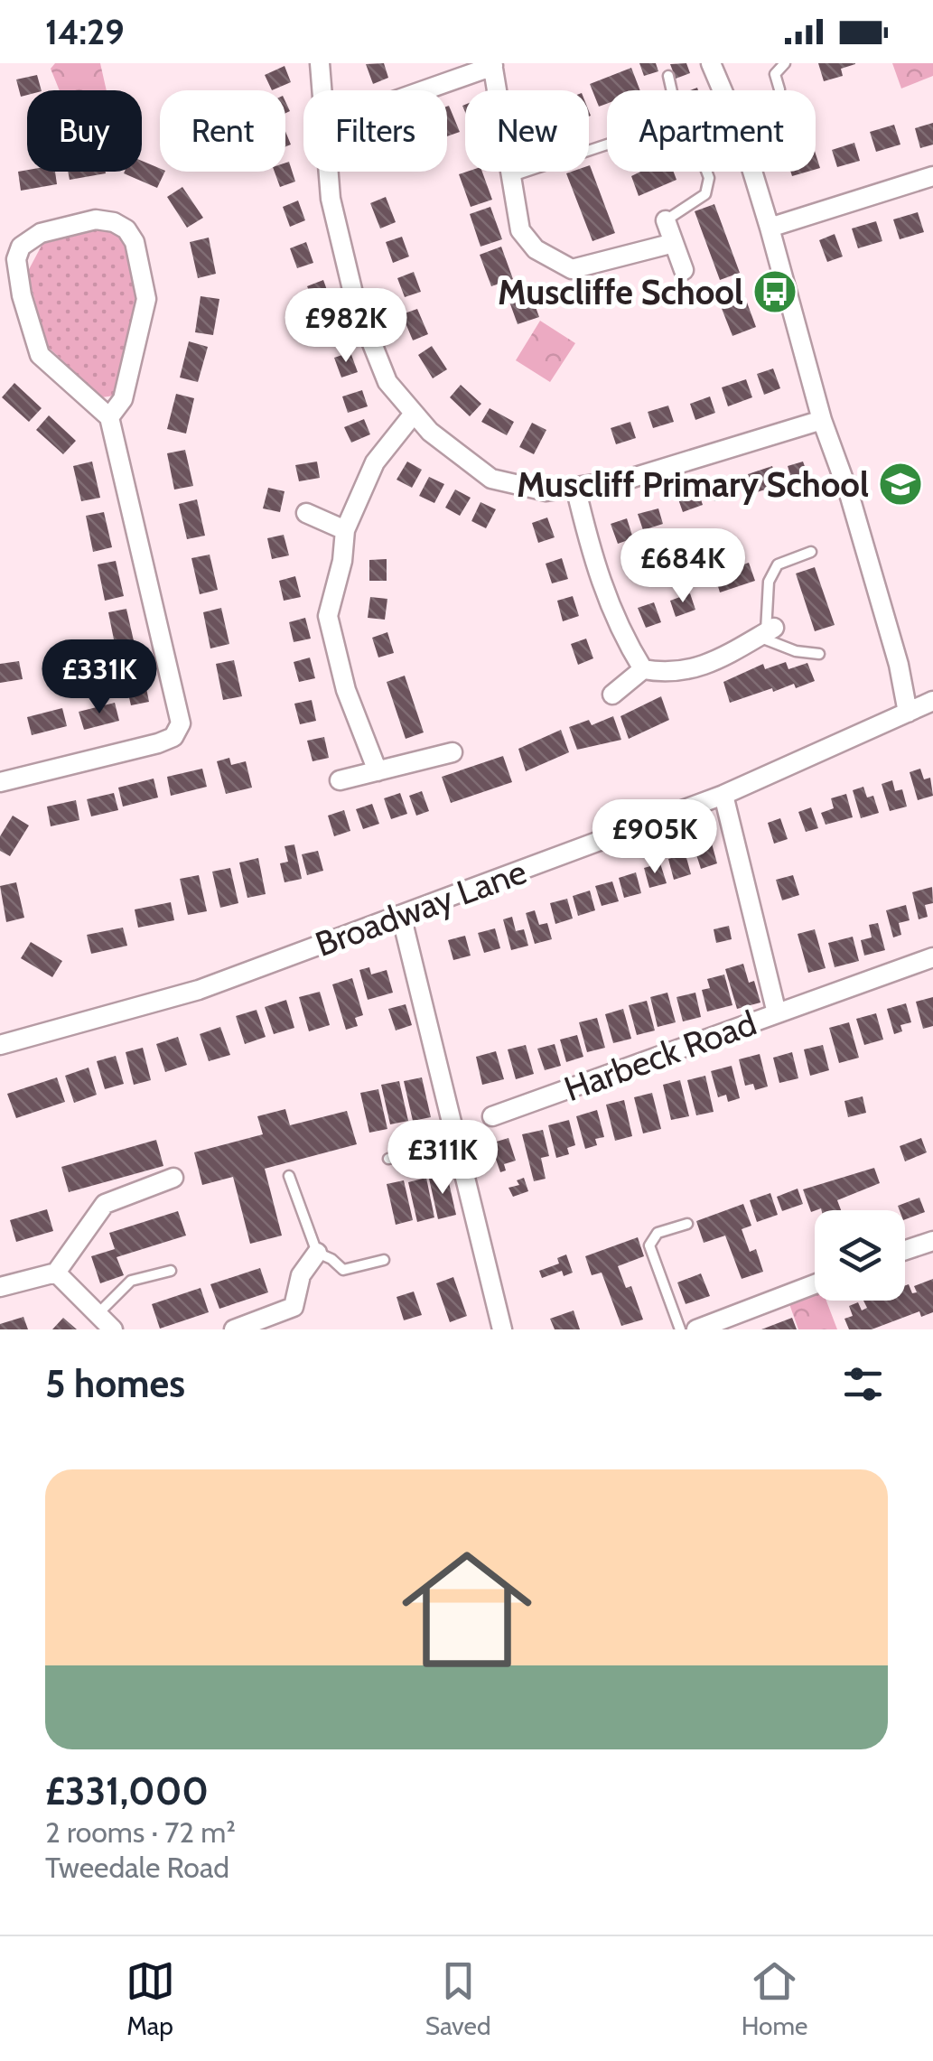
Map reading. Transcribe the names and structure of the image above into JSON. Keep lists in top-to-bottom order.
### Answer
{
  "streets": {
    "street": ["Broadway Lane", "Harbeck Road"]
  },
  "crossings": [
    ["Broadway Lane", "Harbeck Road"]
  ],
  "places": {
    "bus stop": ["Muscliffe School"],
    "school or university": ["Muscliff Primary School"]
  },
  "page": {
    "status": "14:29",
    "chip": [
      "Buy",
      "Rent",
      "Filters",
      "New",
      "Apartment"
    ],
    "price": [
      "£982K",
      "£684K",
      "£331K",
      "£905K",
      "£311K"
    ],
    "heading": "5 homes",
    "list": [
      {
        "name": "£331,000",
        "note": "2 rooms · 72 m² · Tweedale Road"
      }
    ],
    "tabs": ["Map", "Saved", "Home"]
  }
}
